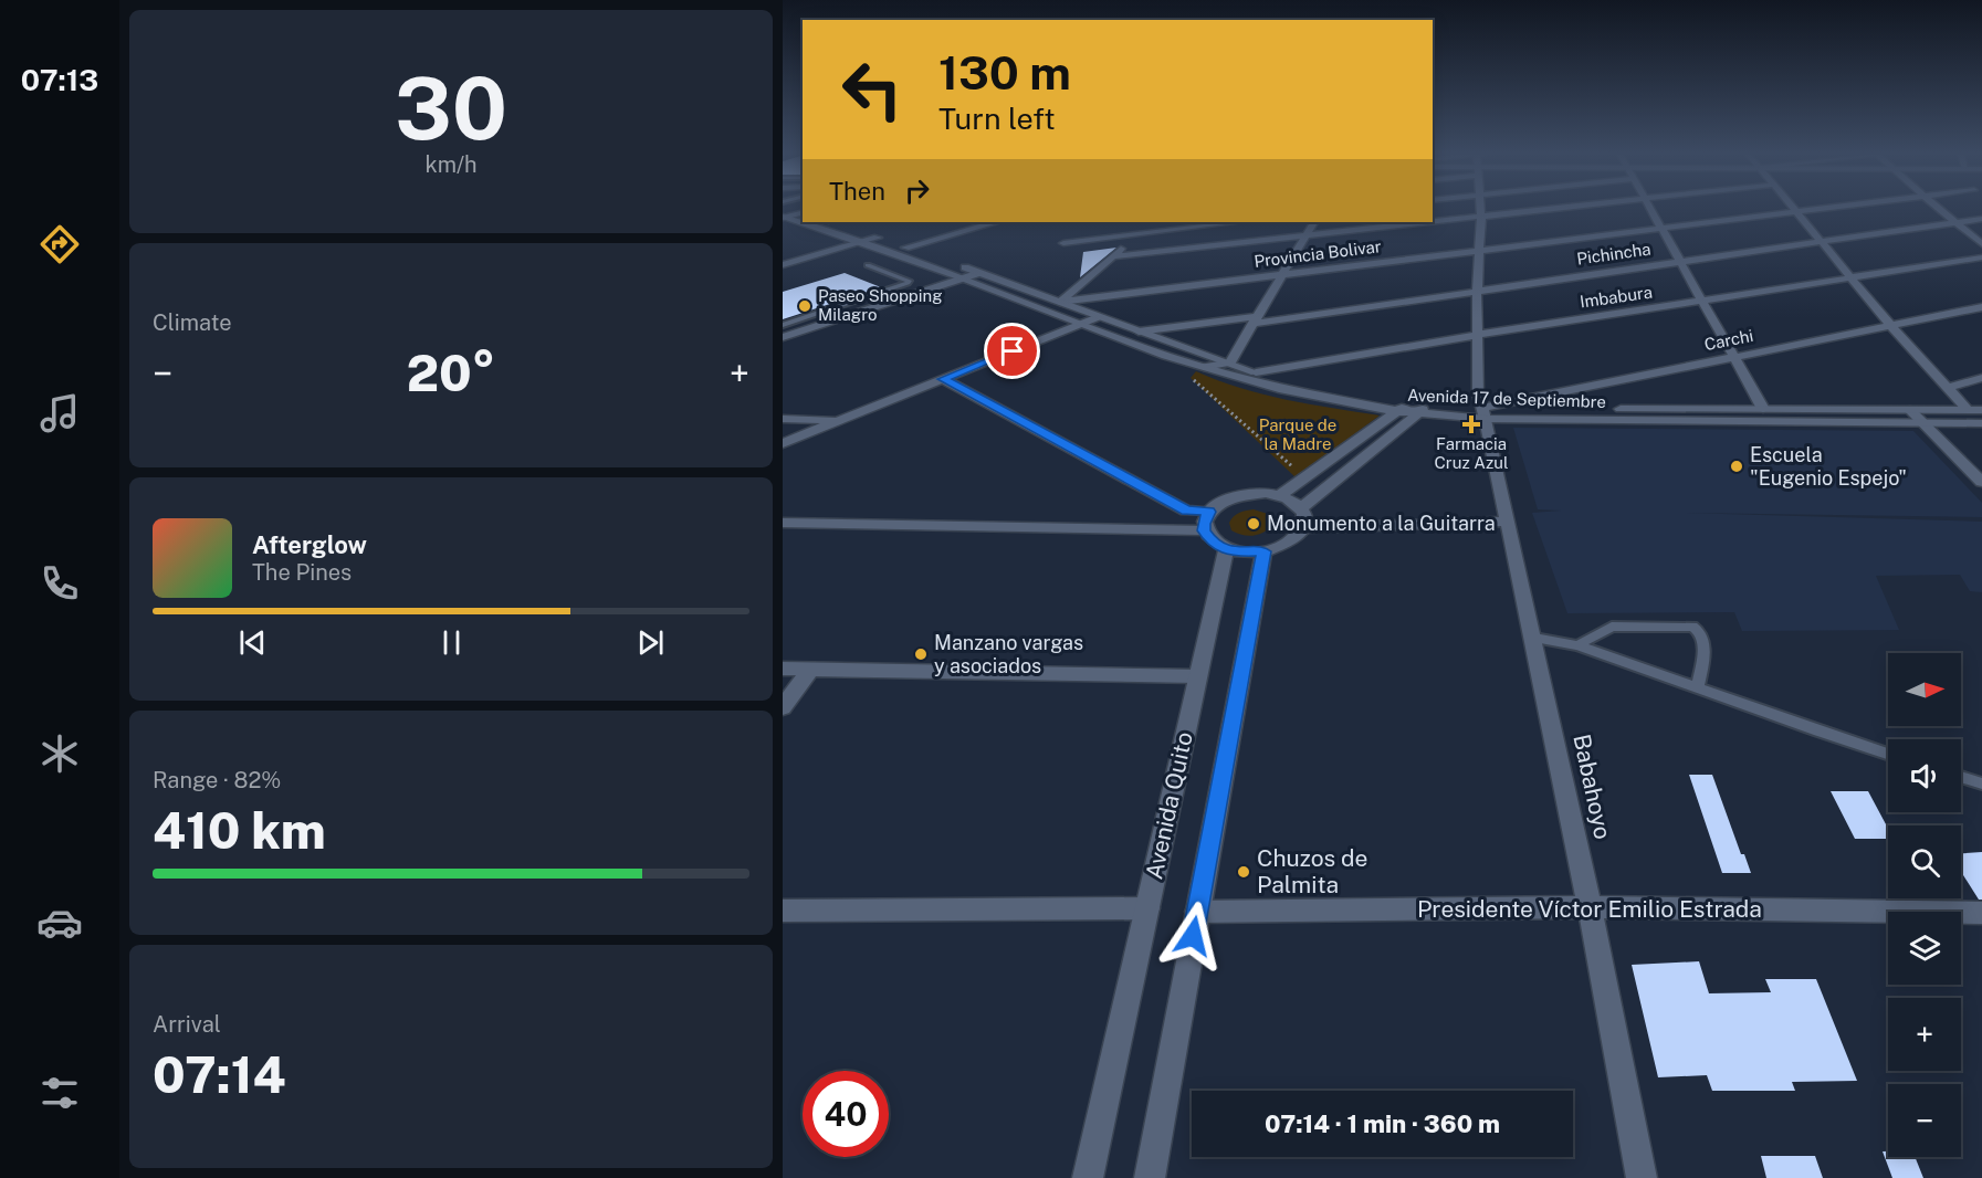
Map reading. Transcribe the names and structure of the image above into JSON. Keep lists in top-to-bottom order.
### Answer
{
  "streets": {
    "street": [
      "Provincia Bolivar",
      "Pichincha",
      "Imbabura",
      "Carchi",
      "Avenida 17 de Septiembre",
      "Babahoyo",
      "Avenida Quito",
      "Presidente Víctor Emilio Estrada"
    ]
  },
  "crossings": [
    ["Provincia Bolivar", "Avenida 17 de Septiembre"],
    ["Provincia Bolivar", "Babahoyo"],
    ["Pichincha", "Avenida 17 de Septiembre"],
    ["Pichincha", "Babahoyo"],
    ["Imbabura", "Avenida 17 de Septiembre"],
    ["Imbabura", "Babahoyo"],
    ["Carchi", "Avenida 17 de Septiembre"],
    ["Carchi", "Babahoyo"],
    ["Avenida 17 de Septiembre", "Babahoyo"],
    ["Babahoyo", "Presidente Víctor Emilio Estrada"]
  ],
  "parks": ["Parque de la Madre"],
  "places": {
    "other": [
      "Paseo Shopping Milagro",
      "Escuela \"Eugenio Espejo\"",
      "Monumento a la Guitarra",
      "Manzano vargas y asociados",
      "Chuzos de Palmita"
    ],
    "health": ["Farmacia Cruz Azul"]
  },
  "north": "right",
  "page": {
    "tabs": "07:13",
    "tile": [
      ["30", "km/h"],
      "Climate",
      ["Range · 82%", "410 km"],
      ["Arrival", "07:14"]
    ],
    "turn": ["130 m", "Turn left"],
    "then": "Then",
    "heat": ["−", "20°", "+"],
    "song": ["Afterglow", "The Pines"],
    "map_buttons": ["+", "−"],
    "limit": "40",
    "trip": "07:14 · 1 min · 360 m"
  }
}
